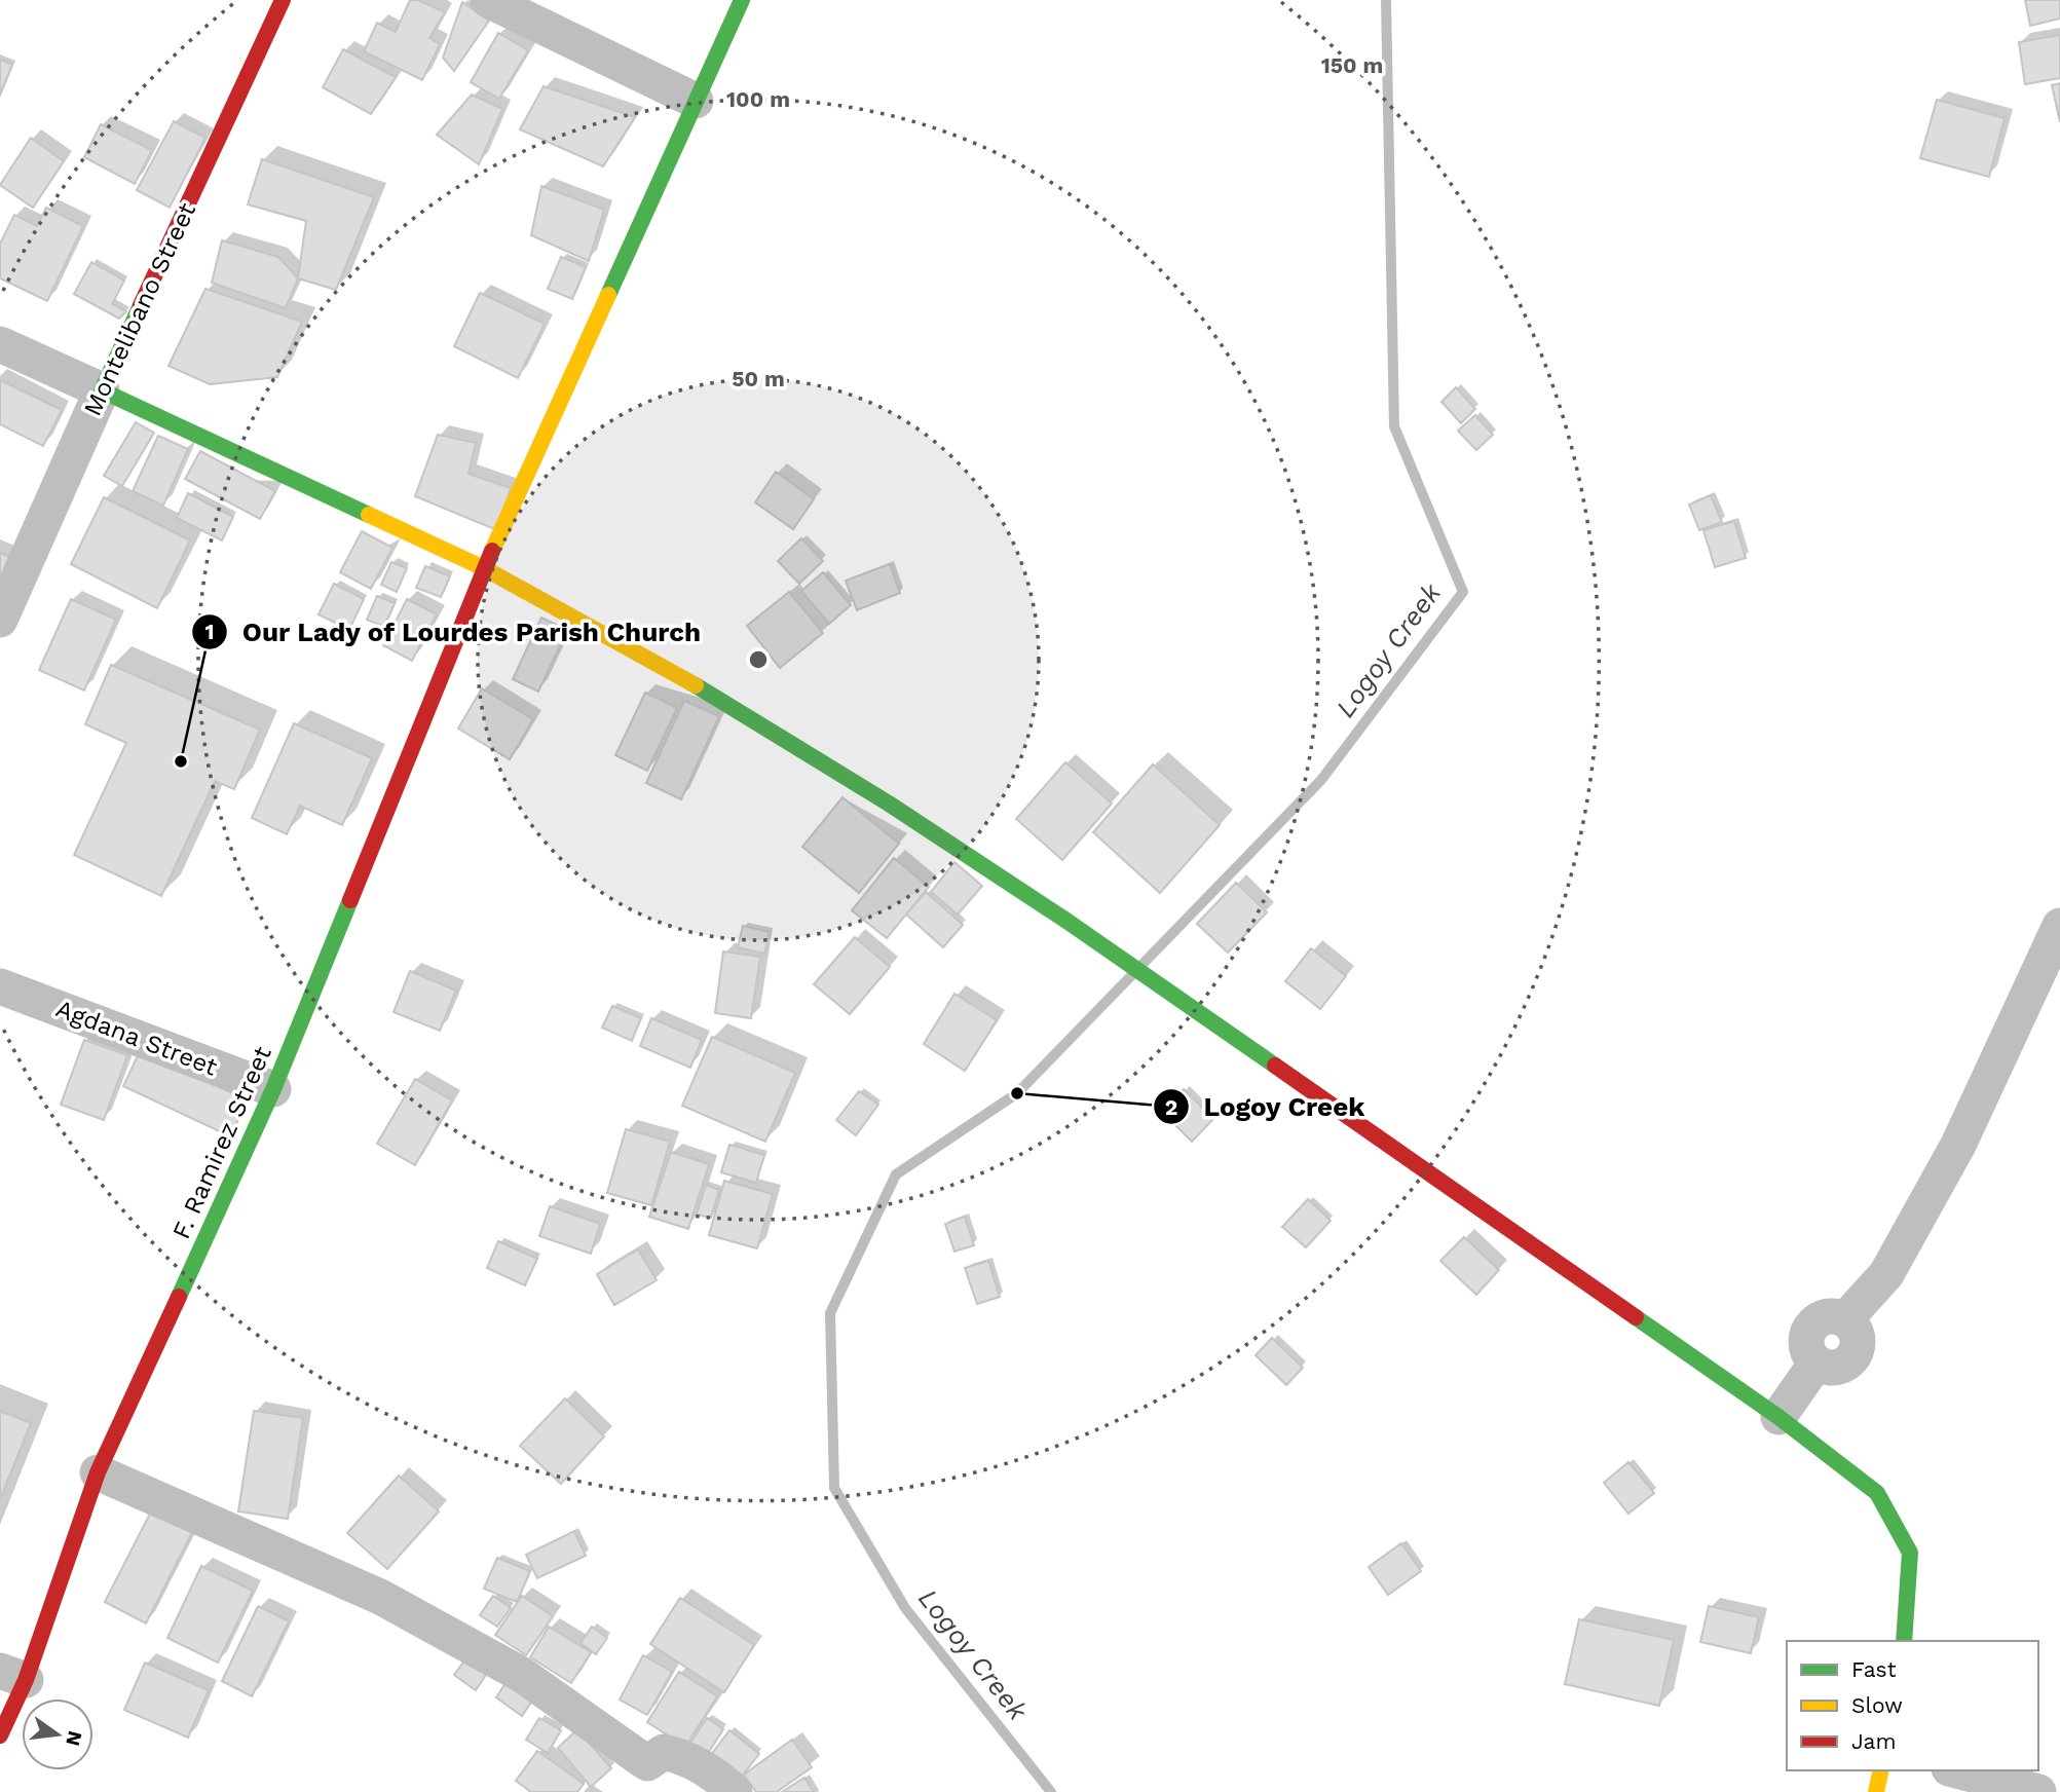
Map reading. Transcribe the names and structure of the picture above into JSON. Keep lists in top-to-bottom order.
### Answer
{
  "streets": {
    "main road": ["Montelibano Street", "F. Ramirez Street"],
    "street": ["Agdana Street"]
  },
  "crossings": [
    ["Agdana Street", "F. Ramirez Street"]
  ],
  "water": ["Logoy Creek"],
  "places": ["Our Lady of Lourdes Parish Church", "Logoy Creek"],
  "legend": ["Fast", "Slow", "Jam"],
  "north": "right",
  "rings": ["150 m", "100 m", "50 m"]
}
